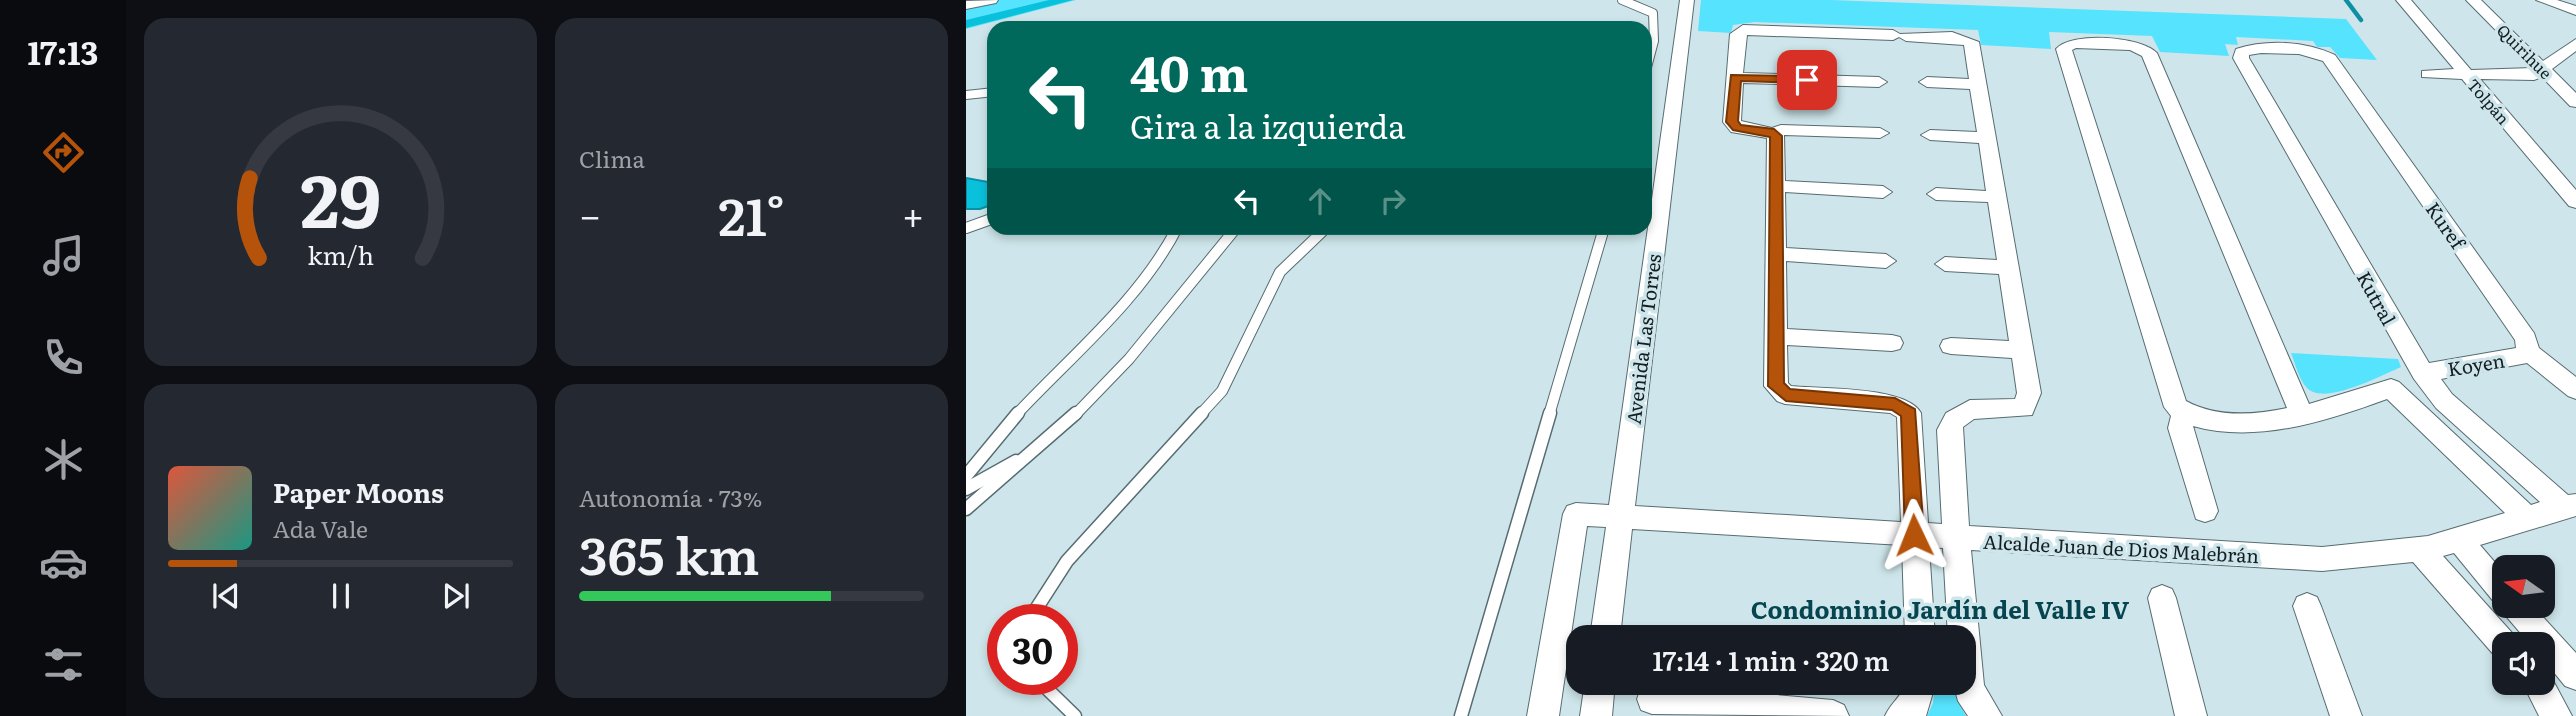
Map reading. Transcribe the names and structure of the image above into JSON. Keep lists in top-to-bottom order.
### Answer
{
  "streets": {
    "street": [
      "Quirihue",
      "Tolpán",
      "Kuref",
      "Kutral",
      "Avenida Las Torres",
      "Koyen",
      "Alcalde Juan de Dios Malebrán"
    ]
  },
  "crossings": [
    ["Kuref", "Kutral"],
    ["Kuref", "Koyen"],
    ["Kutral", "Koyen"],
    ["Kutral", "Alcalde Juan de Dios Malebrán"],
    ["Avenida Las Torres", "Alcalde Juan de Dios Malebrán"]
  ],
  "districts": ["Condominio Jardín del Valle IV"],
  "north": "left",
  "page": {
    "tabs": "17:13",
    "tile": [
      "Clima",
      ["Autonomía · 73%", "365 km"]
    ],
    "turn": ["40 m", "Gira a la izquierda"],
    "heat": ["−", "21°", "+"],
    "song": ["Paper Moons", "Ada Vale"],
    "limit": "30",
    "trip": "17:14 · 1 min · 320 m",
    "gauge": ["29", "km/h"]
  }
}
